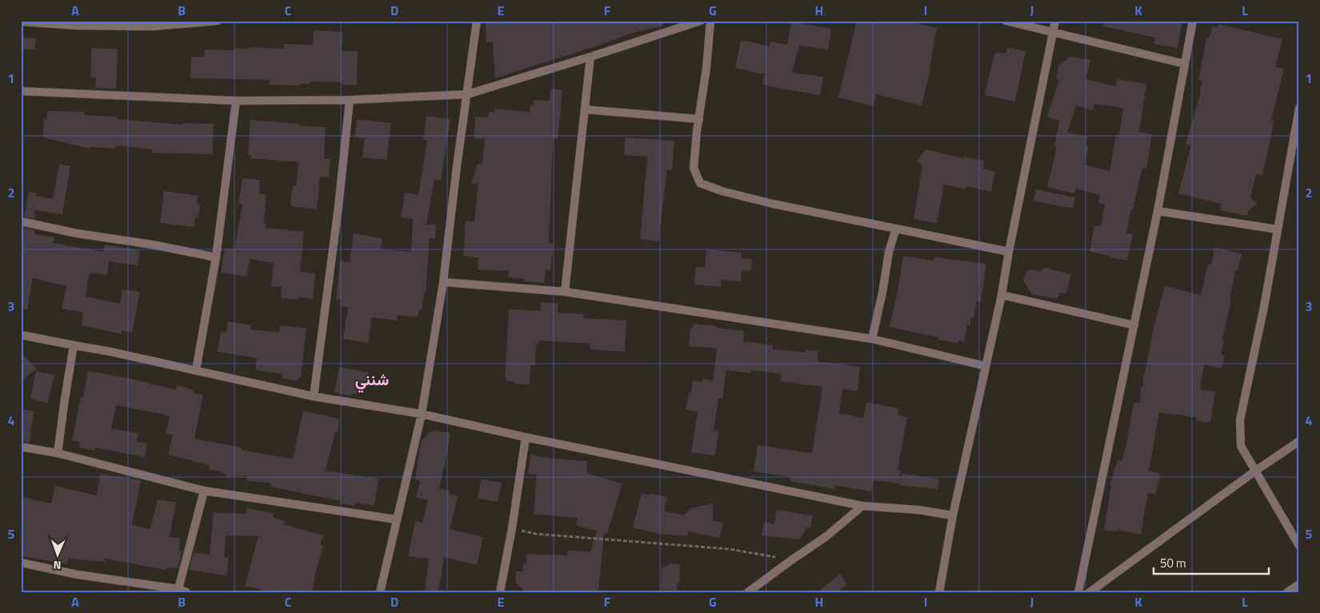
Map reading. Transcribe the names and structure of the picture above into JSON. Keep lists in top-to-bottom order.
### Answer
{
  "districts": ["شنني"],
  "scale_bar": "50 m",
  "north": "bottom",
  "grid": {
    "columns": [
      "A",
      "B",
      "C",
      "D",
      "E",
      "F",
      "G",
      "H",
      "I",
      "J",
      "K",
      "L"
    ],
    "rows": [
      "1",
      "2",
      "3",
      "4",
      "5"
    ]
  }
}
